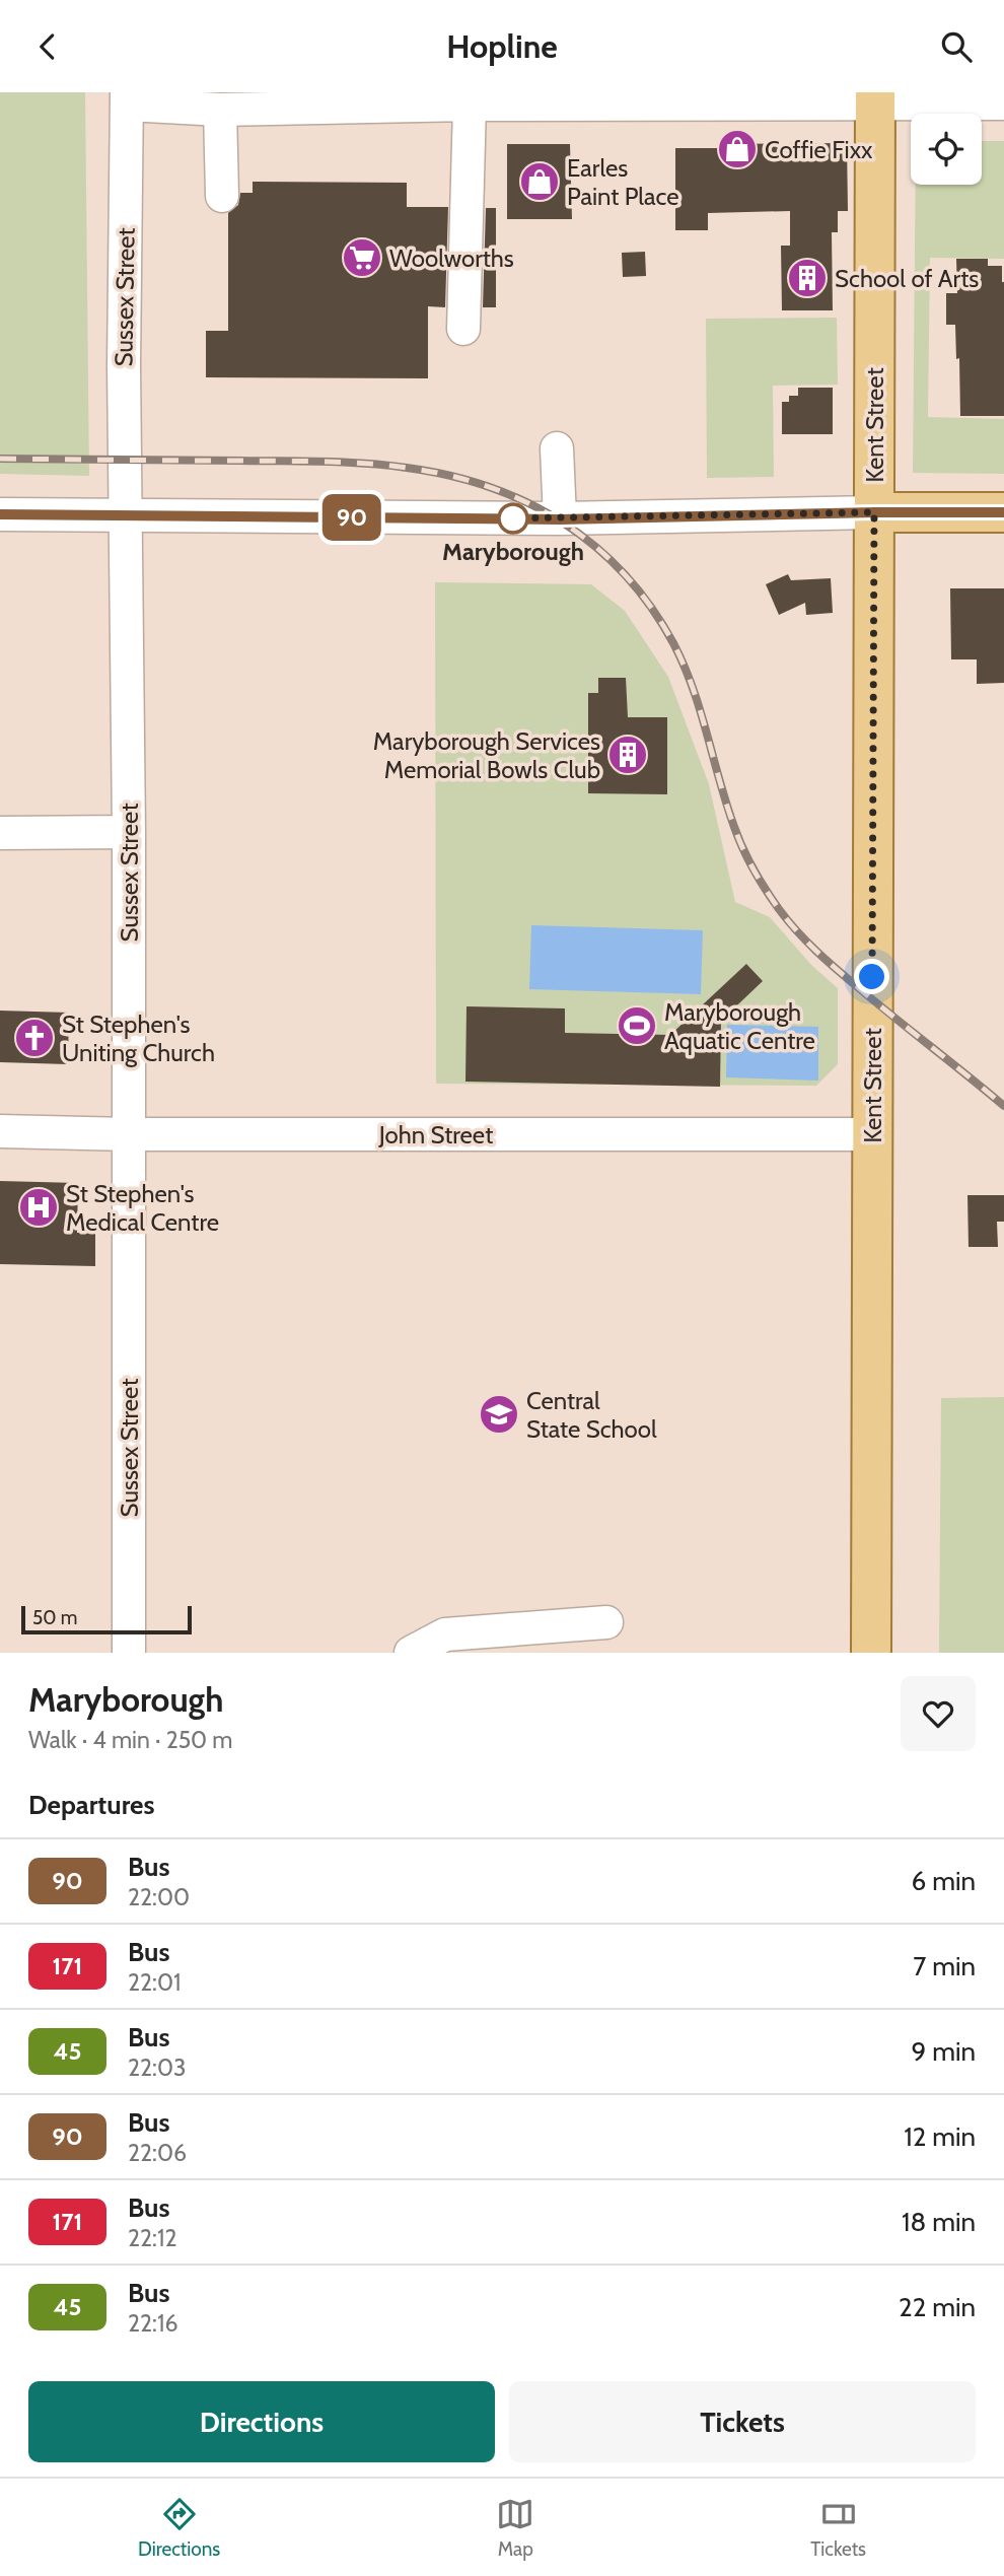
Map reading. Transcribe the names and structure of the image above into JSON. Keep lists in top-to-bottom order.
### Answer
{
  "streets": {
    "main road": ["Kent Street"],
    "street": ["Sussex Street", "John Street"]
  },
  "crossings": [
    ["Sussex Street", "John Street"],
    ["Kent Street", "John Street"]
  ],
  "places": {
    "shop": ["Coffie Fixx", "Earles Paint Place"],
    "supermarket": ["Woolworths"],
    "building": ["School of Arts", "Maryborough Services Memorial Bowls Club"],
    "other": ["Maryborough"],
    "sports": ["Maryborough Aquatic Centre"],
    "church": ["St Stephen's Uniting Church"],
    "hospital": ["St Stephen's Medical Centre"],
    "school or university": ["Central State School"]
  },
  "lines": ["bus line 90"],
  "scale_bar": "50 m",
  "page": {
    "header": "Hopline",
    "on_map": "90",
    "scale": "50 m",
    "heading": [
      ["Maryborough", "Walk · 4 min · 250 m"],
      "Departures"
    ],
    "list": [
      {
        "mark": "90",
        "name": "Bus",
        "note": "22:00",
        "value": "6 min"
      },
      {
        "mark": "171",
        "name": "Bus",
        "note": "22:01",
        "value": "7 min"
      },
      {
        "mark": "45",
        "name": "Bus",
        "note": "22:03",
        "value": "9 min"
      },
      {
        "mark": "90",
        "name": "Bus",
        "note": "22:06",
        "value": "12 min"
      },
      {
        "mark": "171",
        "name": "Bus",
        "note": "22:12",
        "value": "18 min"
      },
      {
        "mark": "45",
        "name": "Bus",
        "note": "22:16",
        "value": "22 min"
      }
    ],
    "buttons": ["Directions", "Tickets"],
    "tabs": ["Directions", "Map", "Tickets"]
  }
}
